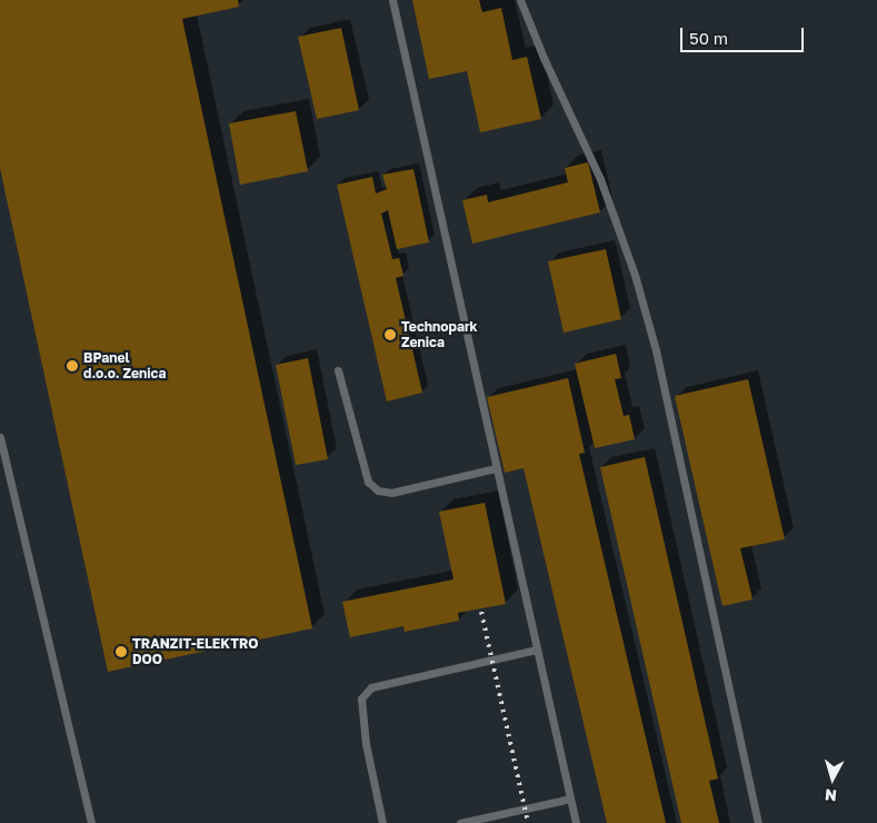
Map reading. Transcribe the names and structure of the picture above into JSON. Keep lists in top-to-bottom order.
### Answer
{
  "places": ["Technopark Zenica", "BPanel d.o.o. Zenica", "TRANZIT-ELEKTRO DOO"],
  "scale_bar": "50 m",
  "north": "bottom"
}
